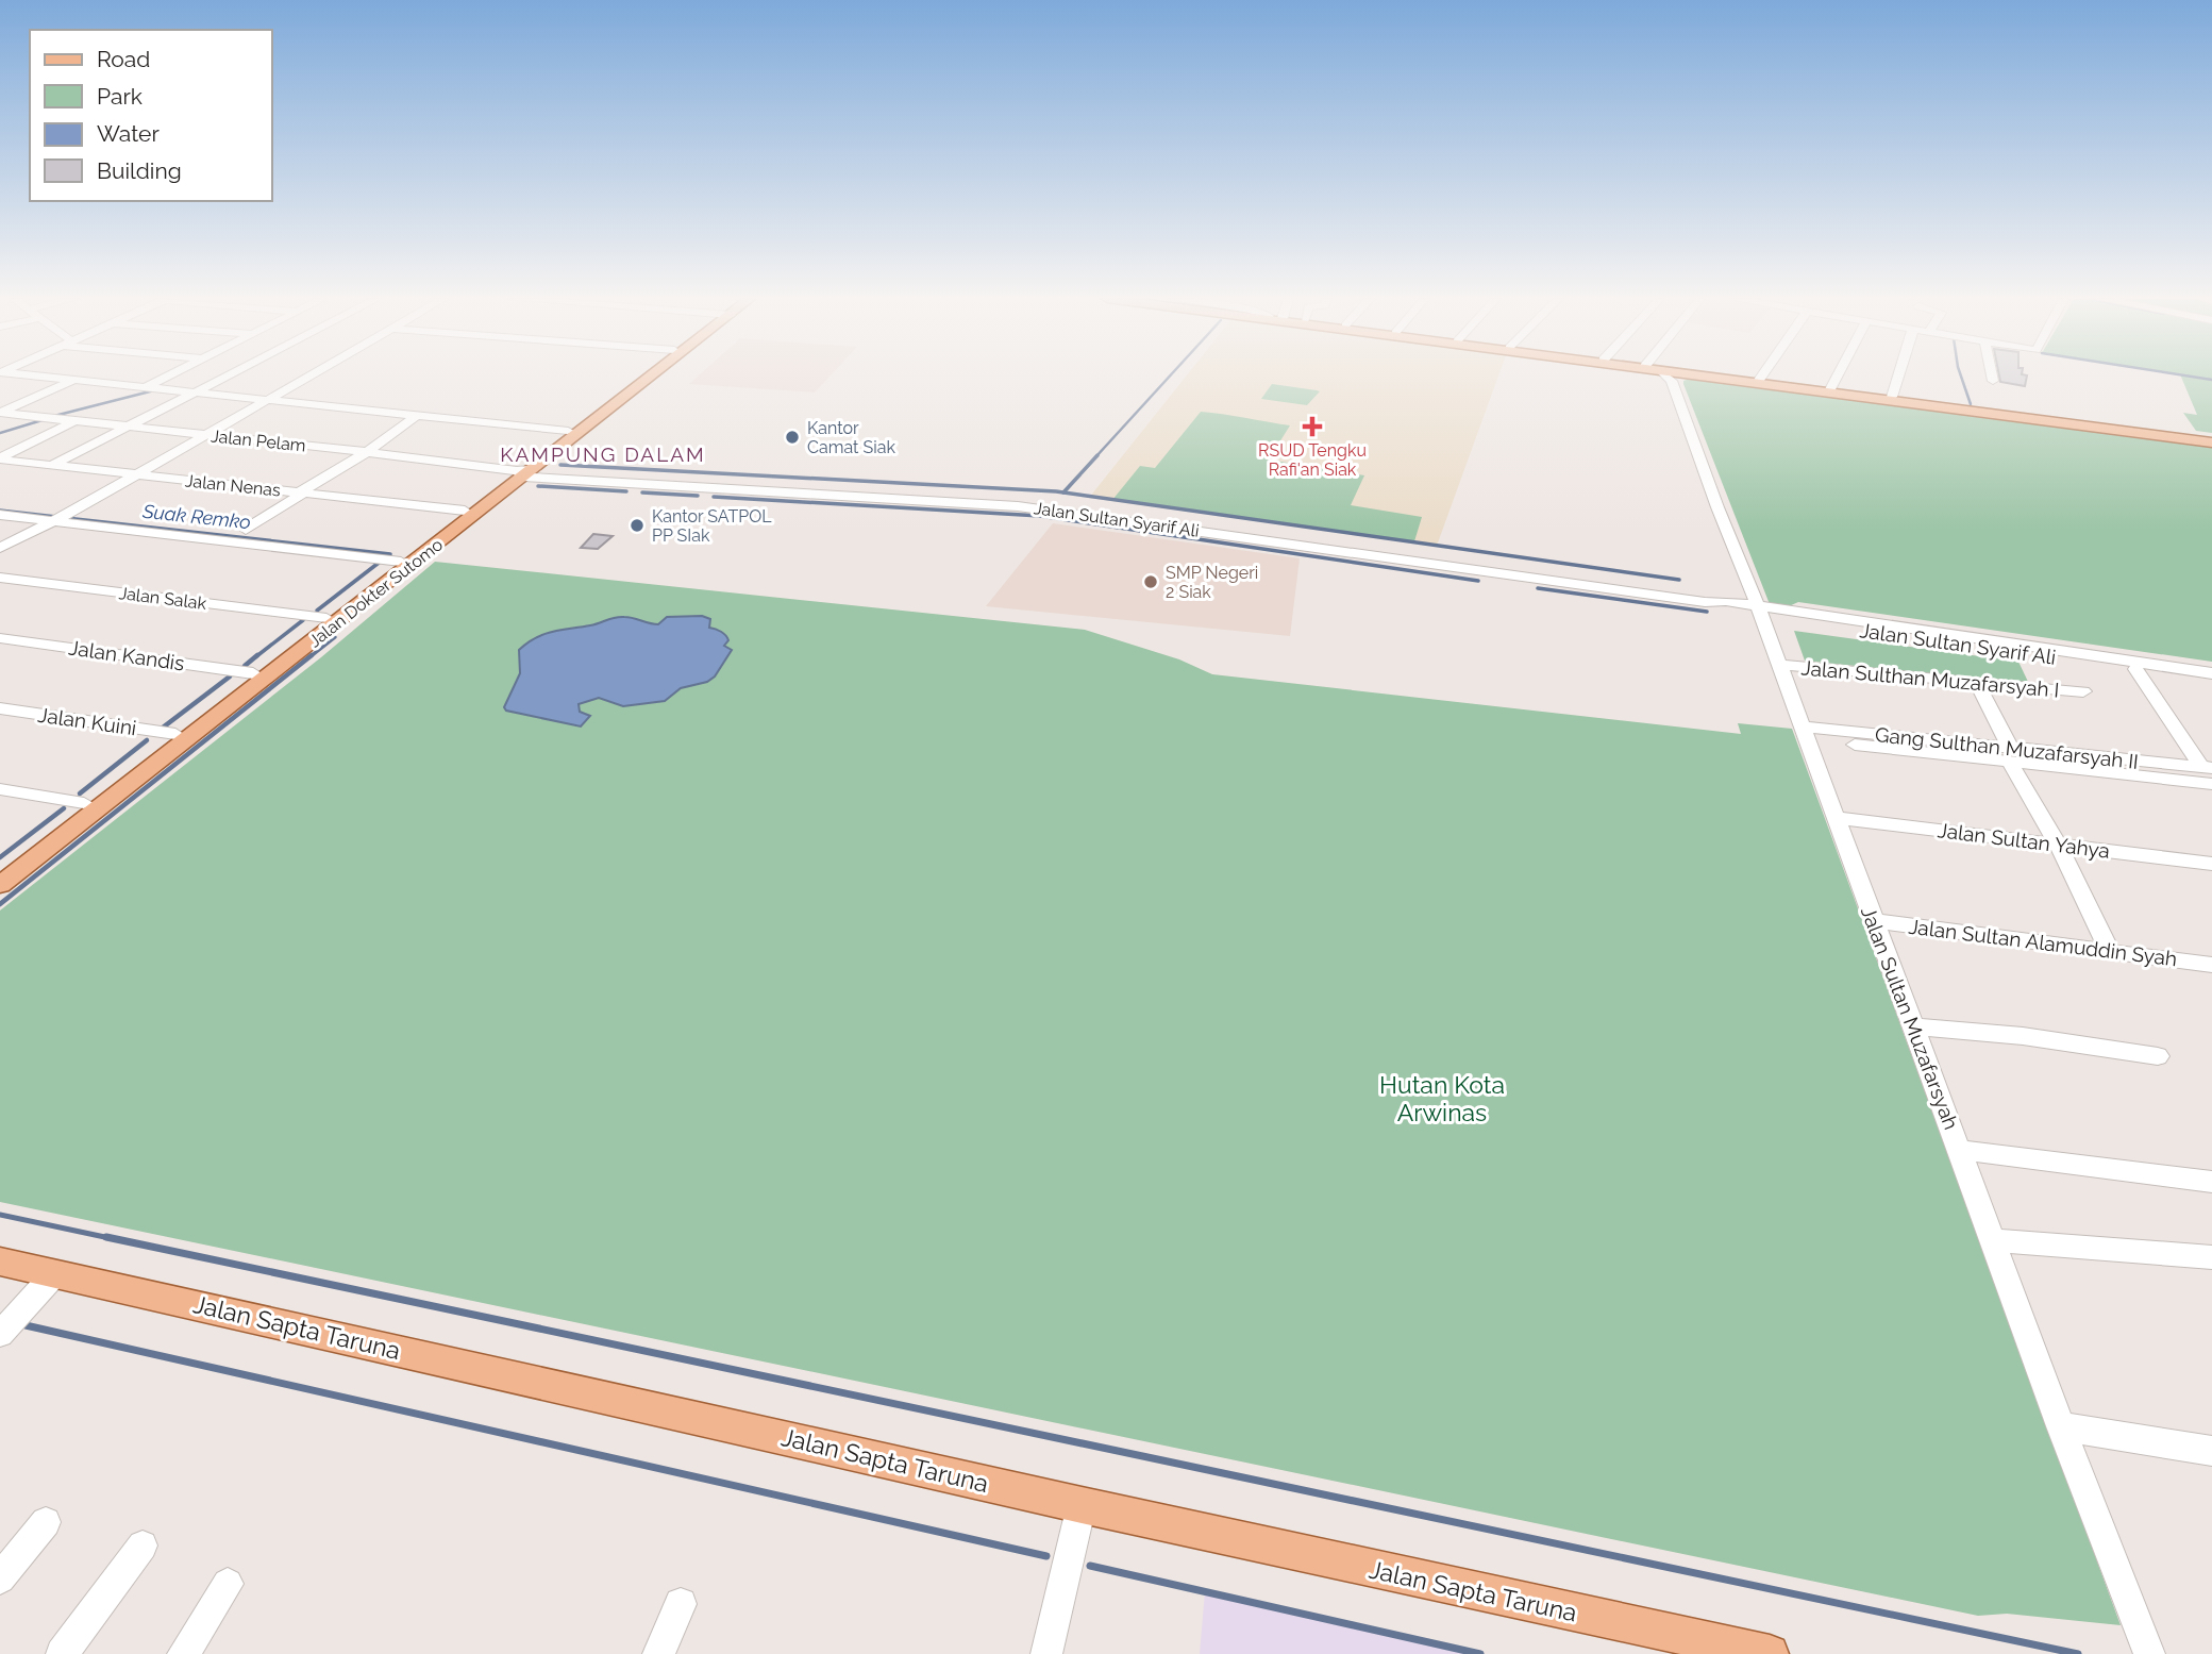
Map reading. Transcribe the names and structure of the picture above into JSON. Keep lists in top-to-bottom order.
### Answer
{
  "streets": {
    "main road": ["Jalan Dokter Sutomo", "Jalan Sapta Taruna"],
    "street": [
      "Jalan Pelam",
      "Jalan Nenas",
      "Jalan Sultan Syarif Ali",
      "Jalan Salak",
      "Jalan Kandis",
      "Jalan Sulthan Muzafarsyah I",
      "Jalan Kuini",
      "Gang Sulthan Muzafarsyah II",
      "Jalan Sultan Yahya",
      "Jalan Sultan Alamuddin Syah",
      "Jalan Sultan Muzafarsyah"
    ]
  },
  "crossings": [
    ["Jalan Pelam", "Jalan Sultan Syarif Ali"],
    ["Jalan Pelam", "Jalan Dokter Sutomo"],
    ["Jalan Nenas", "Jalan Dokter Sutomo"],
    ["Jalan Sultan Syarif Ali", "Jalan Dokter Sutomo"],
    ["Jalan Sultan Syarif Ali", "Jalan Sultan Muzafarsyah"],
    ["Jalan Dokter Sutomo", "Jalan Salak"],
    ["Jalan Dokter Sutomo", "Jalan Kandis"],
    ["Jalan Dokter Sutomo", "Jalan Kuini"],
    ["Jalan Sulthan Muzafarsyah I", "Jalan Sultan Muzafarsyah"],
    ["Jalan Sultan Yahya", "Jalan Sultan Muzafarsyah"],
    ["Jalan Sultan Alamuddin Syah", "Jalan Sultan Muzafarsyah"]
  ],
  "districts": ["KAMPUNG DALAM"],
  "water": ["Suak Remko"],
  "parks": ["Hutan Kota Arwinas"],
  "places": {
    "health": ["RSUD Tengku Rafi'an Siak"],
    "other": ["Kantor Camat Siak", "Kantor SATPOL PP SIak", "SMP Negeri 2 Siak"]
  },
  "legend": [
    "Road",
    "Park",
    "Water",
    "Building"
  ]
}
